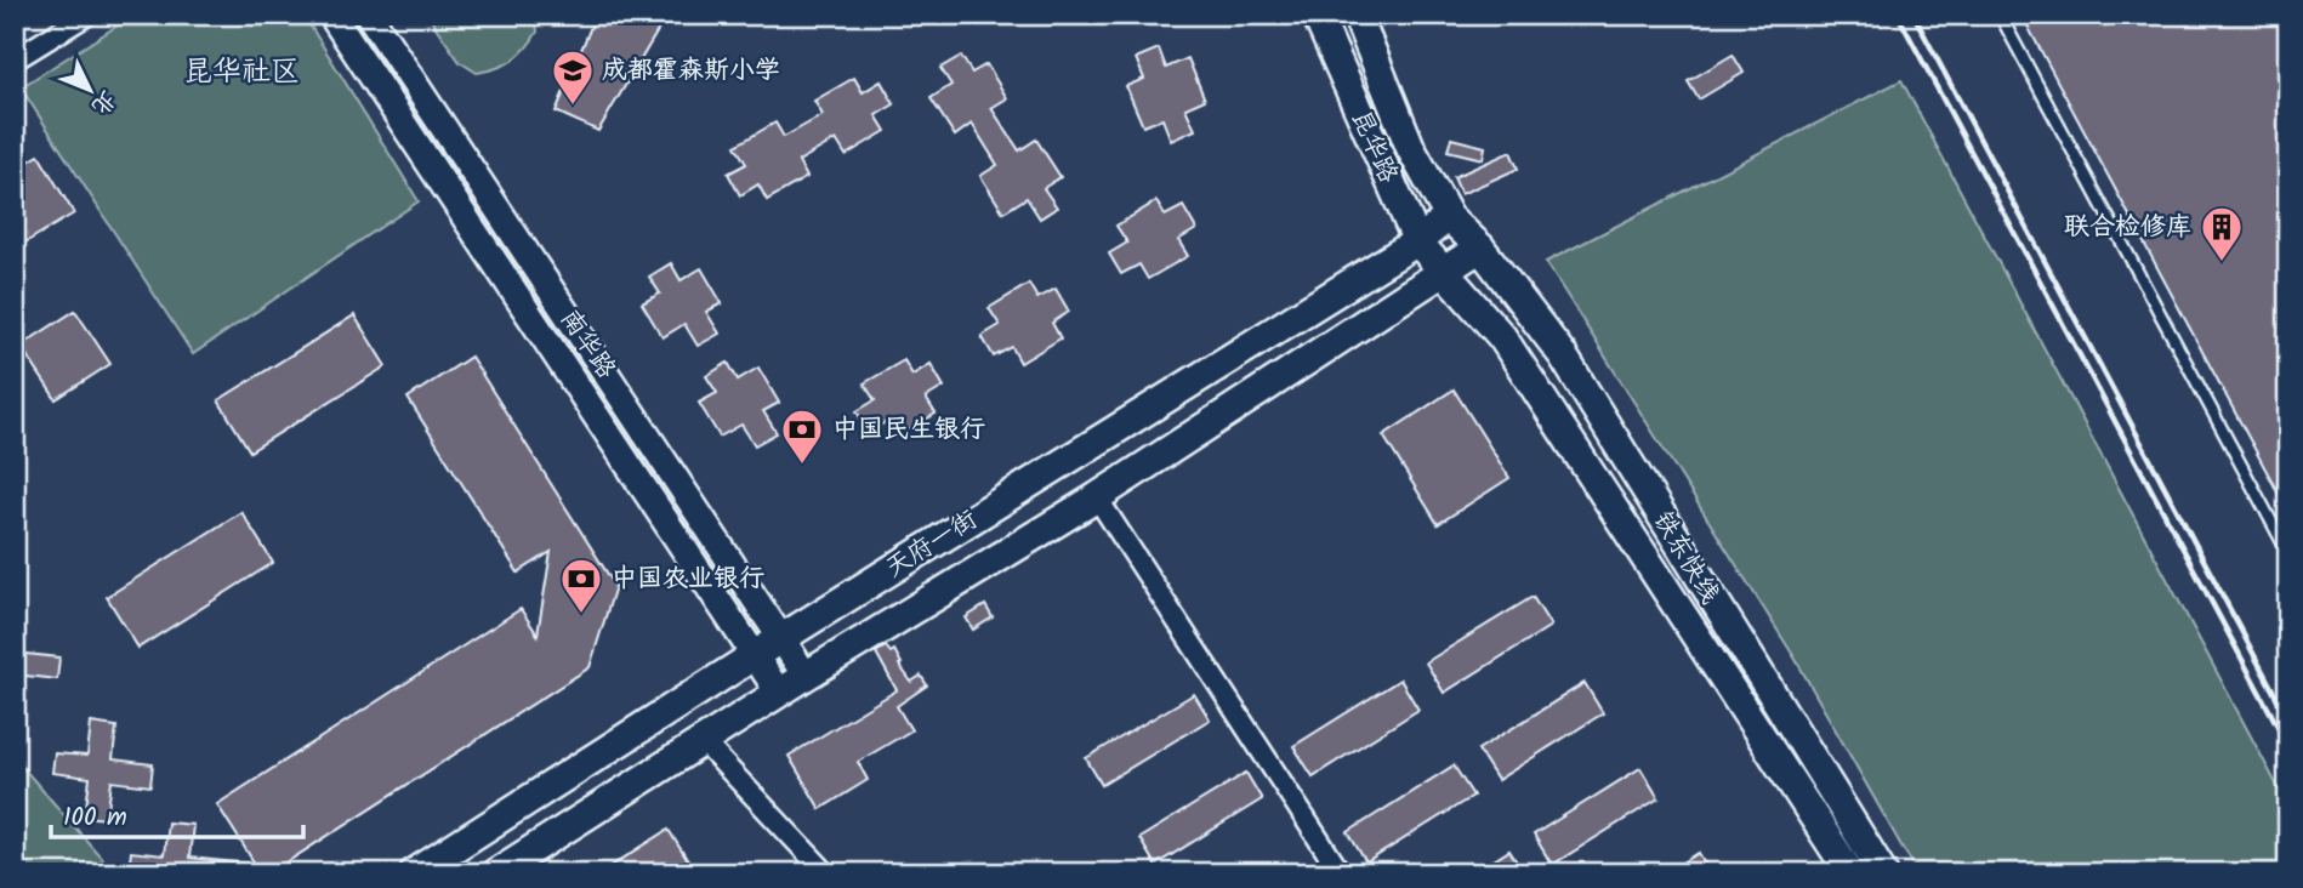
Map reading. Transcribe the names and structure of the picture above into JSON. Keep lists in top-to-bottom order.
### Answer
{
  "streets": {
    "main road": ["昆华路", "天府一街", "铁东快线"],
    "street": ["南华路"]
  },
  "crossings": [
    ["昆华路", "天府一街"],
    ["昆华路", "铁东快线"],
    ["南华路", "天府一街"],
    ["天府一街", "铁东快线"]
  ],
  "districts": ["昆华社区"],
  "places": {
    "school or university": ["成都霍森斯小学"],
    "building": ["联合检修库"],
    "bank": ["中国民生银行", "中国农业银行"]
  },
  "scale_bar": "100 m",
  "north": "bottom right"
}
